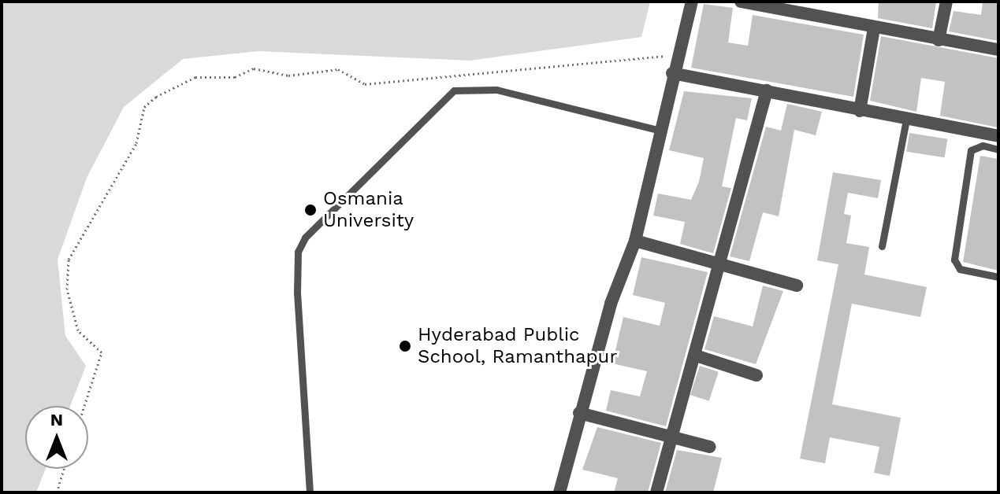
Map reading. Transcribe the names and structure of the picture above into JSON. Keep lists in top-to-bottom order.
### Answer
{
  "places": ["Osmania University", "Hyderabad Public School, Ramanthapur"],
  "north": "top"
}
